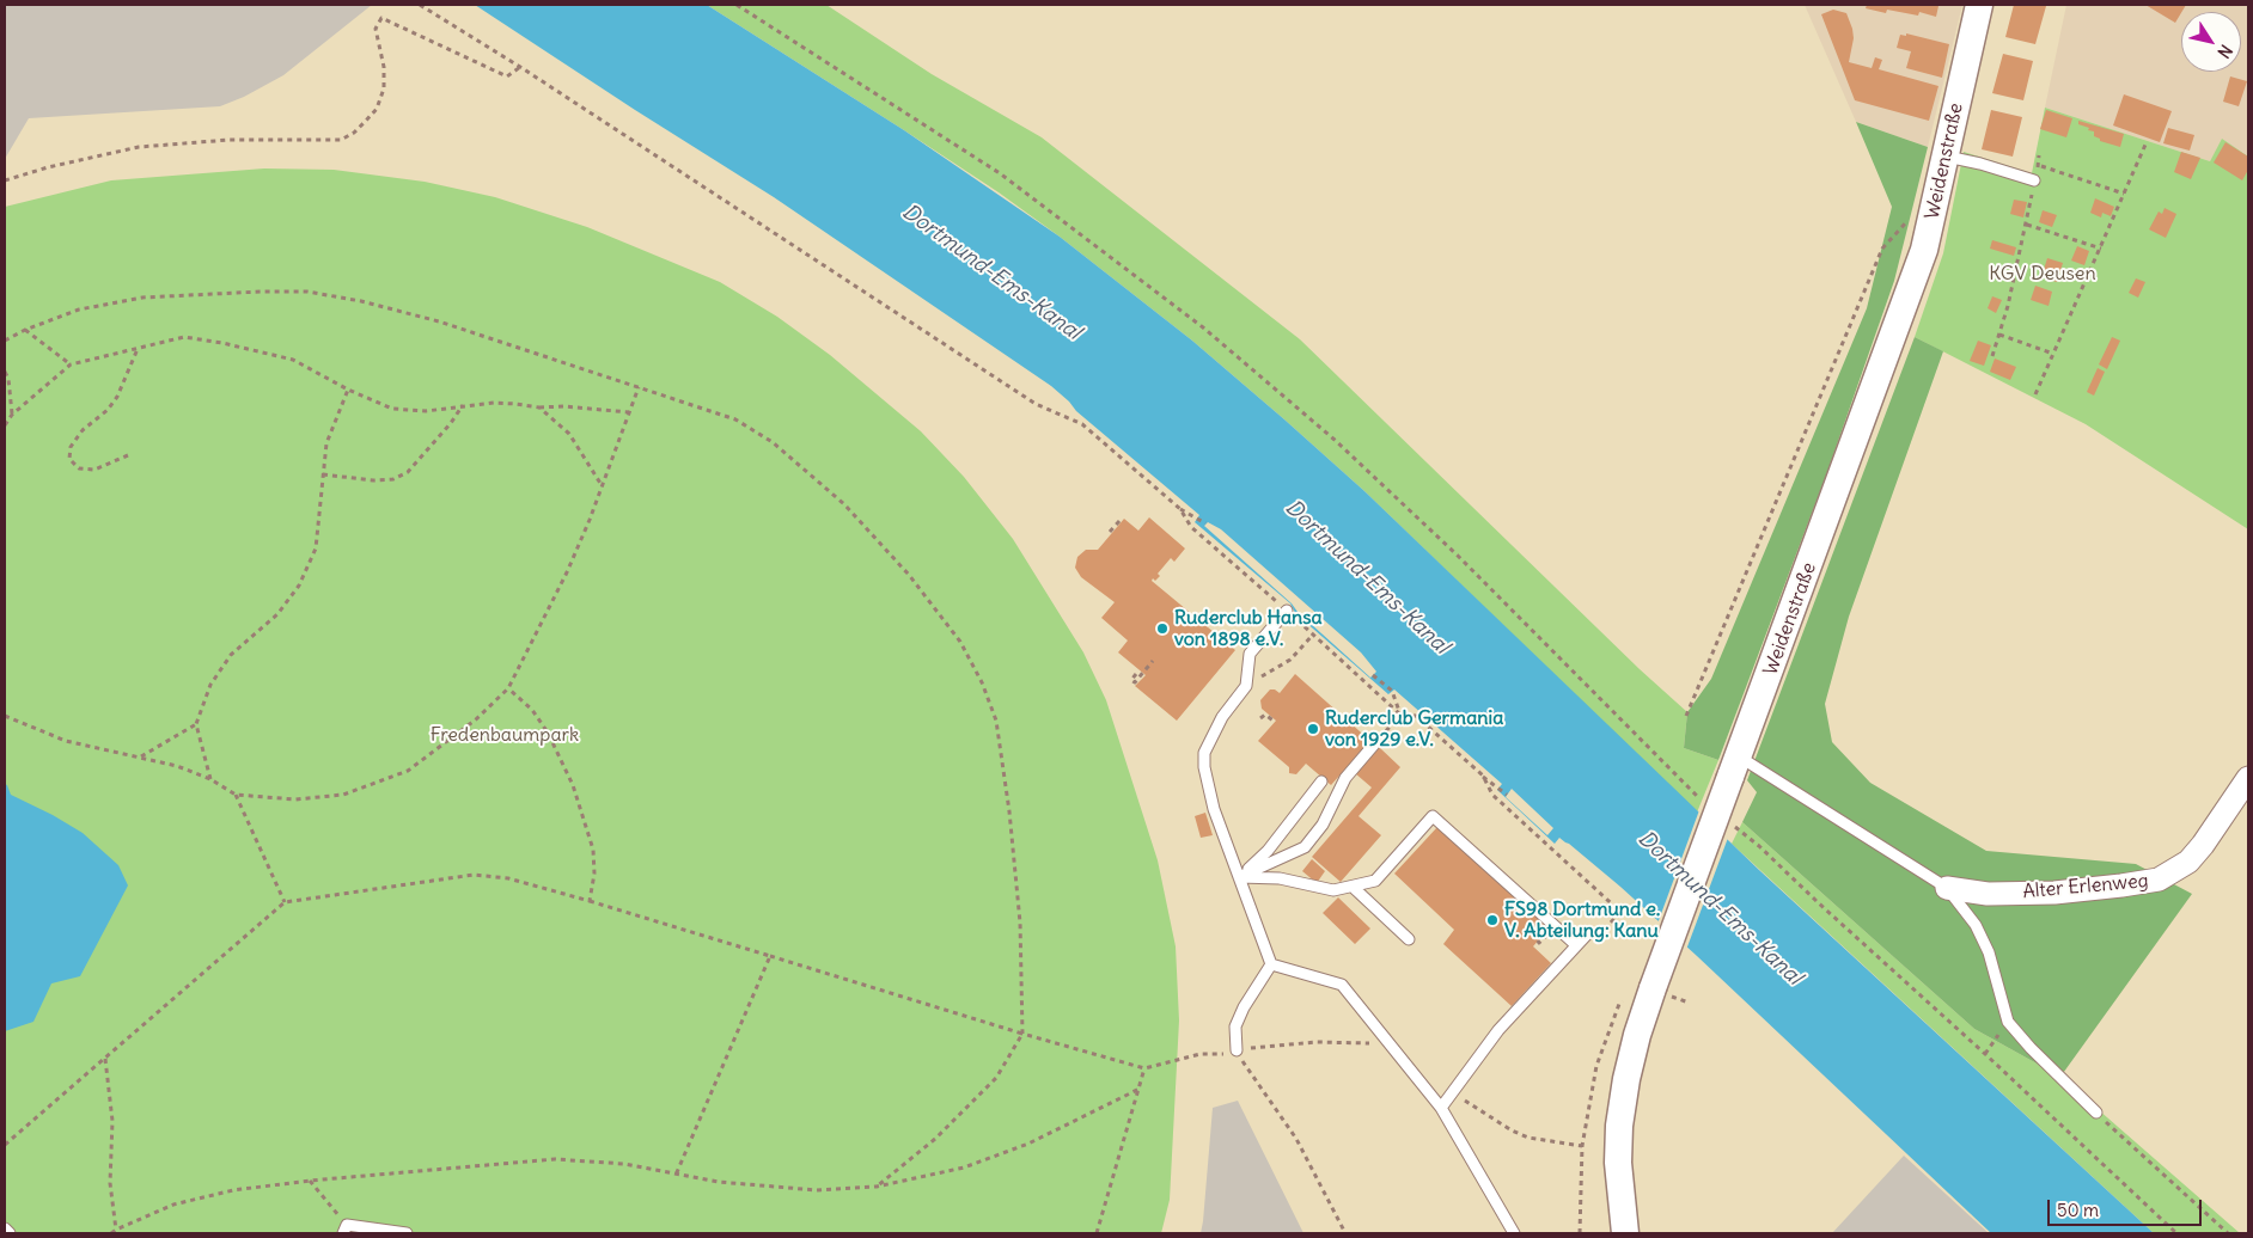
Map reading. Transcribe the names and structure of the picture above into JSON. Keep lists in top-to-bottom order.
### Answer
{
  "streets": {
    "street": ["Weidenstraße", "Alter Erlenweg"]
  },
  "water": ["Dortmund-Ems-Kanal"],
  "parks": ["KGV Deusen", "Fredenbaumpark"],
  "places": ["Ruderclub Hansa von 1898 e.V.", "Ruderclub Germania von 1929 e.V.", "FS98 Dortmund e. V. Abteilung: Kanu"],
  "scale_bar": "50 m",
  "north": "bottom right"
}
